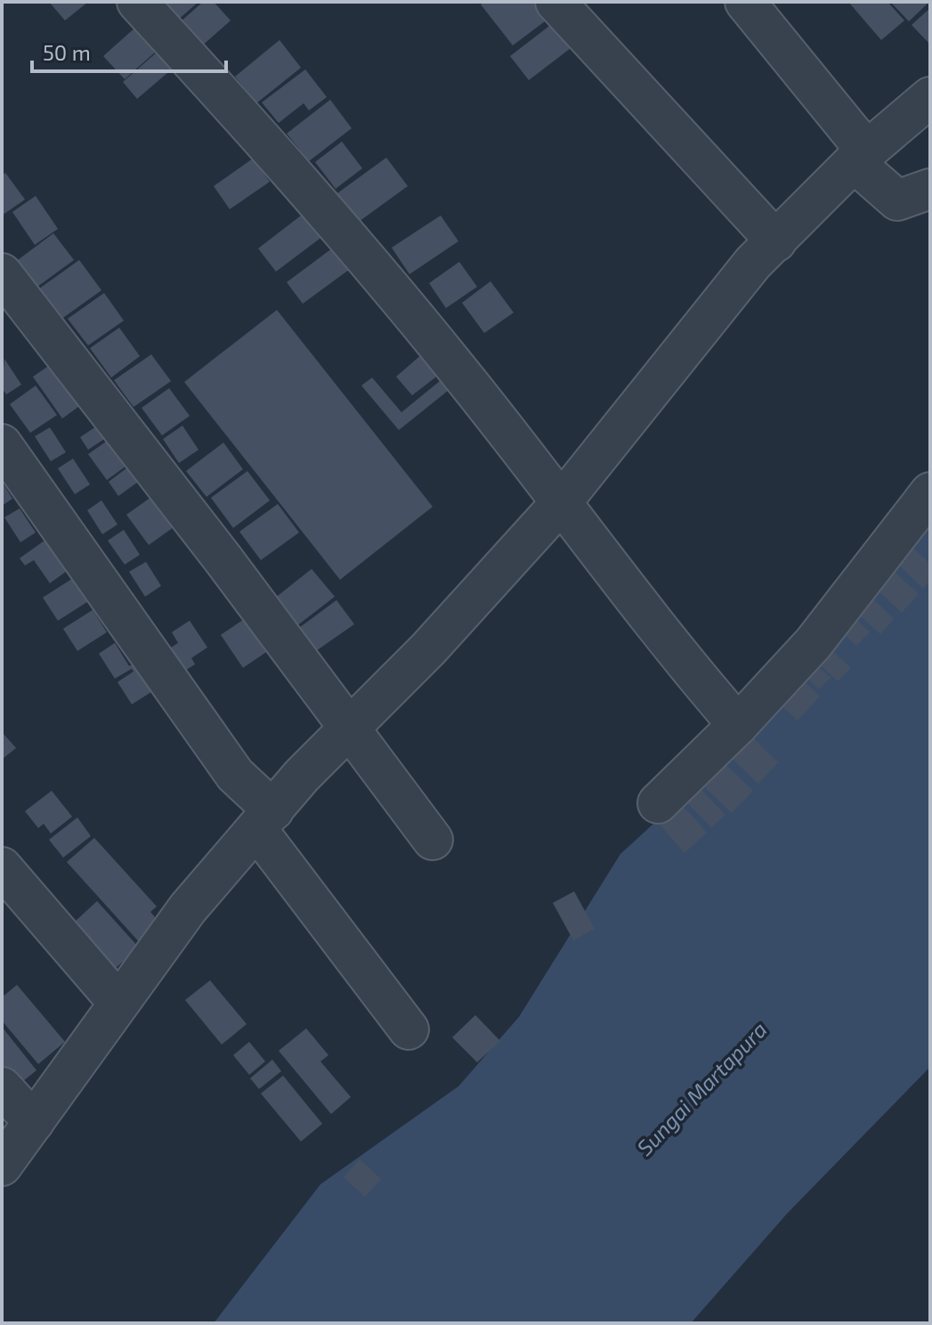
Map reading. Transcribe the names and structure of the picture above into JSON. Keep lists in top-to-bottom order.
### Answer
{
  "water": ["Sungai Martapura"],
  "scale_bar": "50 m"
}
